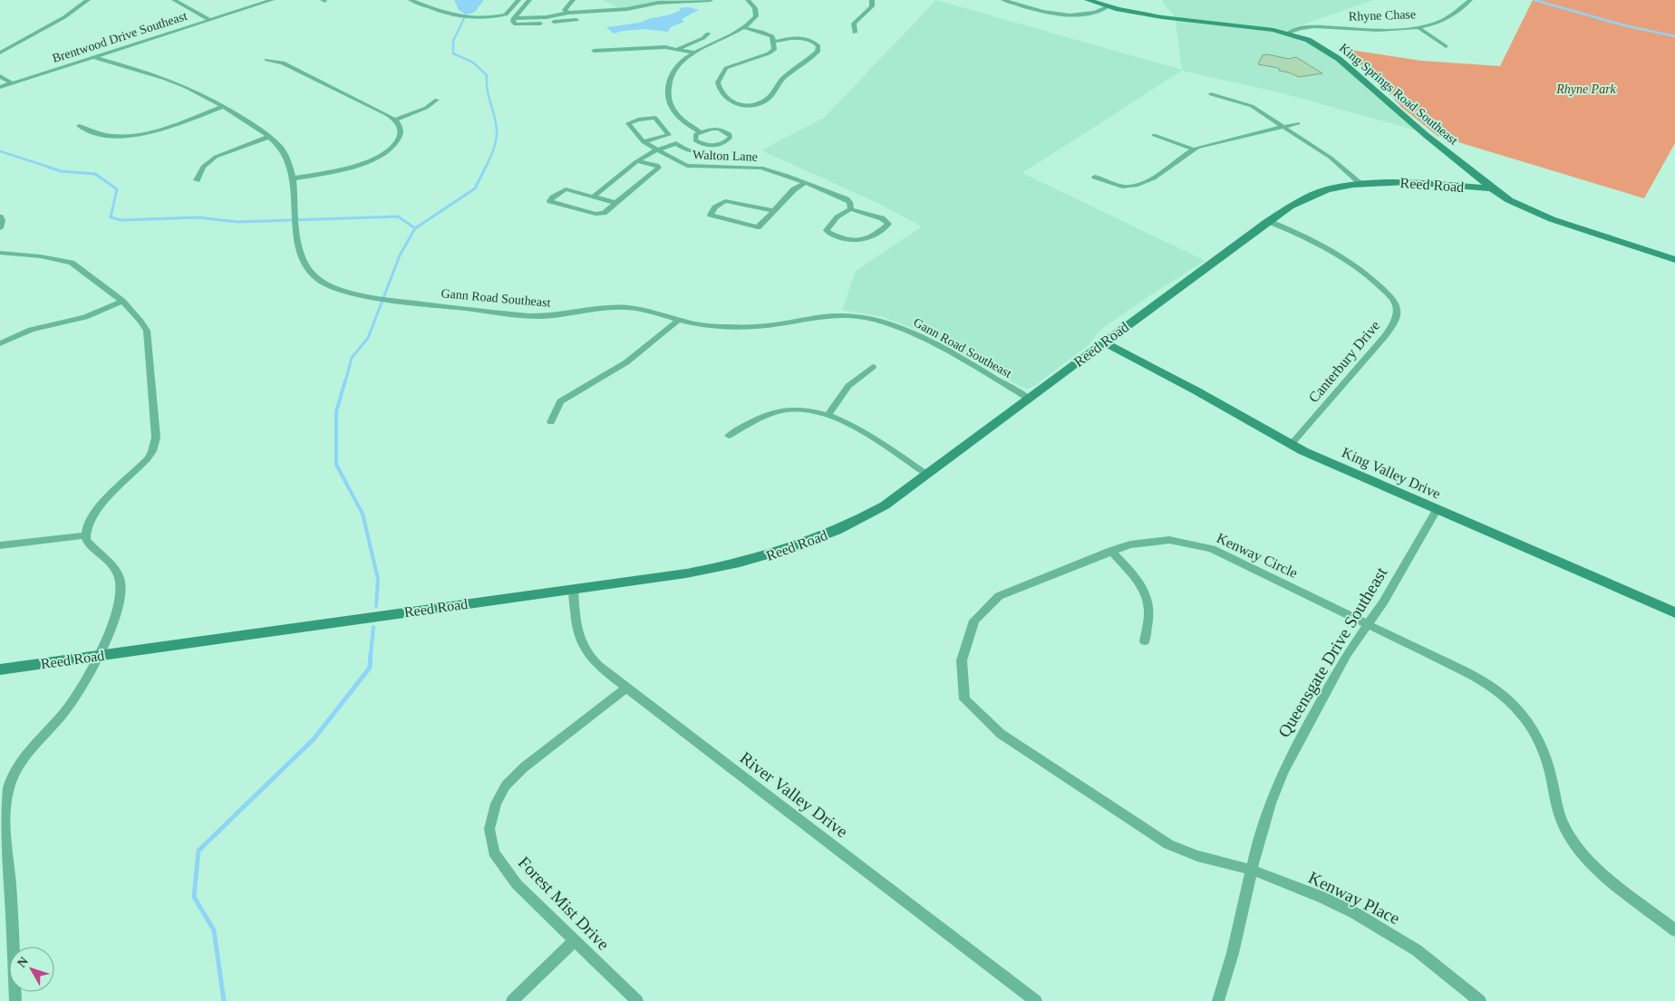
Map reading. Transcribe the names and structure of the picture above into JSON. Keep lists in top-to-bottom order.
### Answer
{
  "streets": {
    "street": [
      "Rhyne Chase",
      "Brentwood Drive Southeast",
      "King Springs Road Southeast",
      "Walton Lane",
      "Reed Road",
      "Gann Road Southeast",
      "Canterbury Drive",
      "King Valley Drive",
      "Kenway Circle",
      "Queensgate Drive Southeast",
      "River Valley Drive",
      "Kenway Place",
      "Forest Mist Drive"
    ]
  },
  "crossings": [
    ["Rhyne Chase", "King Springs Road Southeast"],
    ["Brentwood Drive Southeast", "Gann Road Southeast"],
    ["King Springs Road Southeast", "Reed Road"],
    ["Reed Road", "Gann Road Southeast"],
    ["Reed Road", "Canterbury Drive"],
    ["Reed Road", "King Valley Drive"],
    ["Reed Road", "River Valley Drive"],
    ["Canterbury Drive", "King Valley Drive"],
    ["King Valley Drive", "Queensgate Drive Southeast"],
    ["Kenway Circle", "Queensgate Drive Southeast"],
    ["Kenway Circle", "Kenway Place"],
    ["Queensgate Drive Southeast", "Kenway Place"],
    ["River Valley Drive", "Forest Mist Drive"]
  ],
  "parks": ["Rhyne Park"],
  "north": "top left"
}
